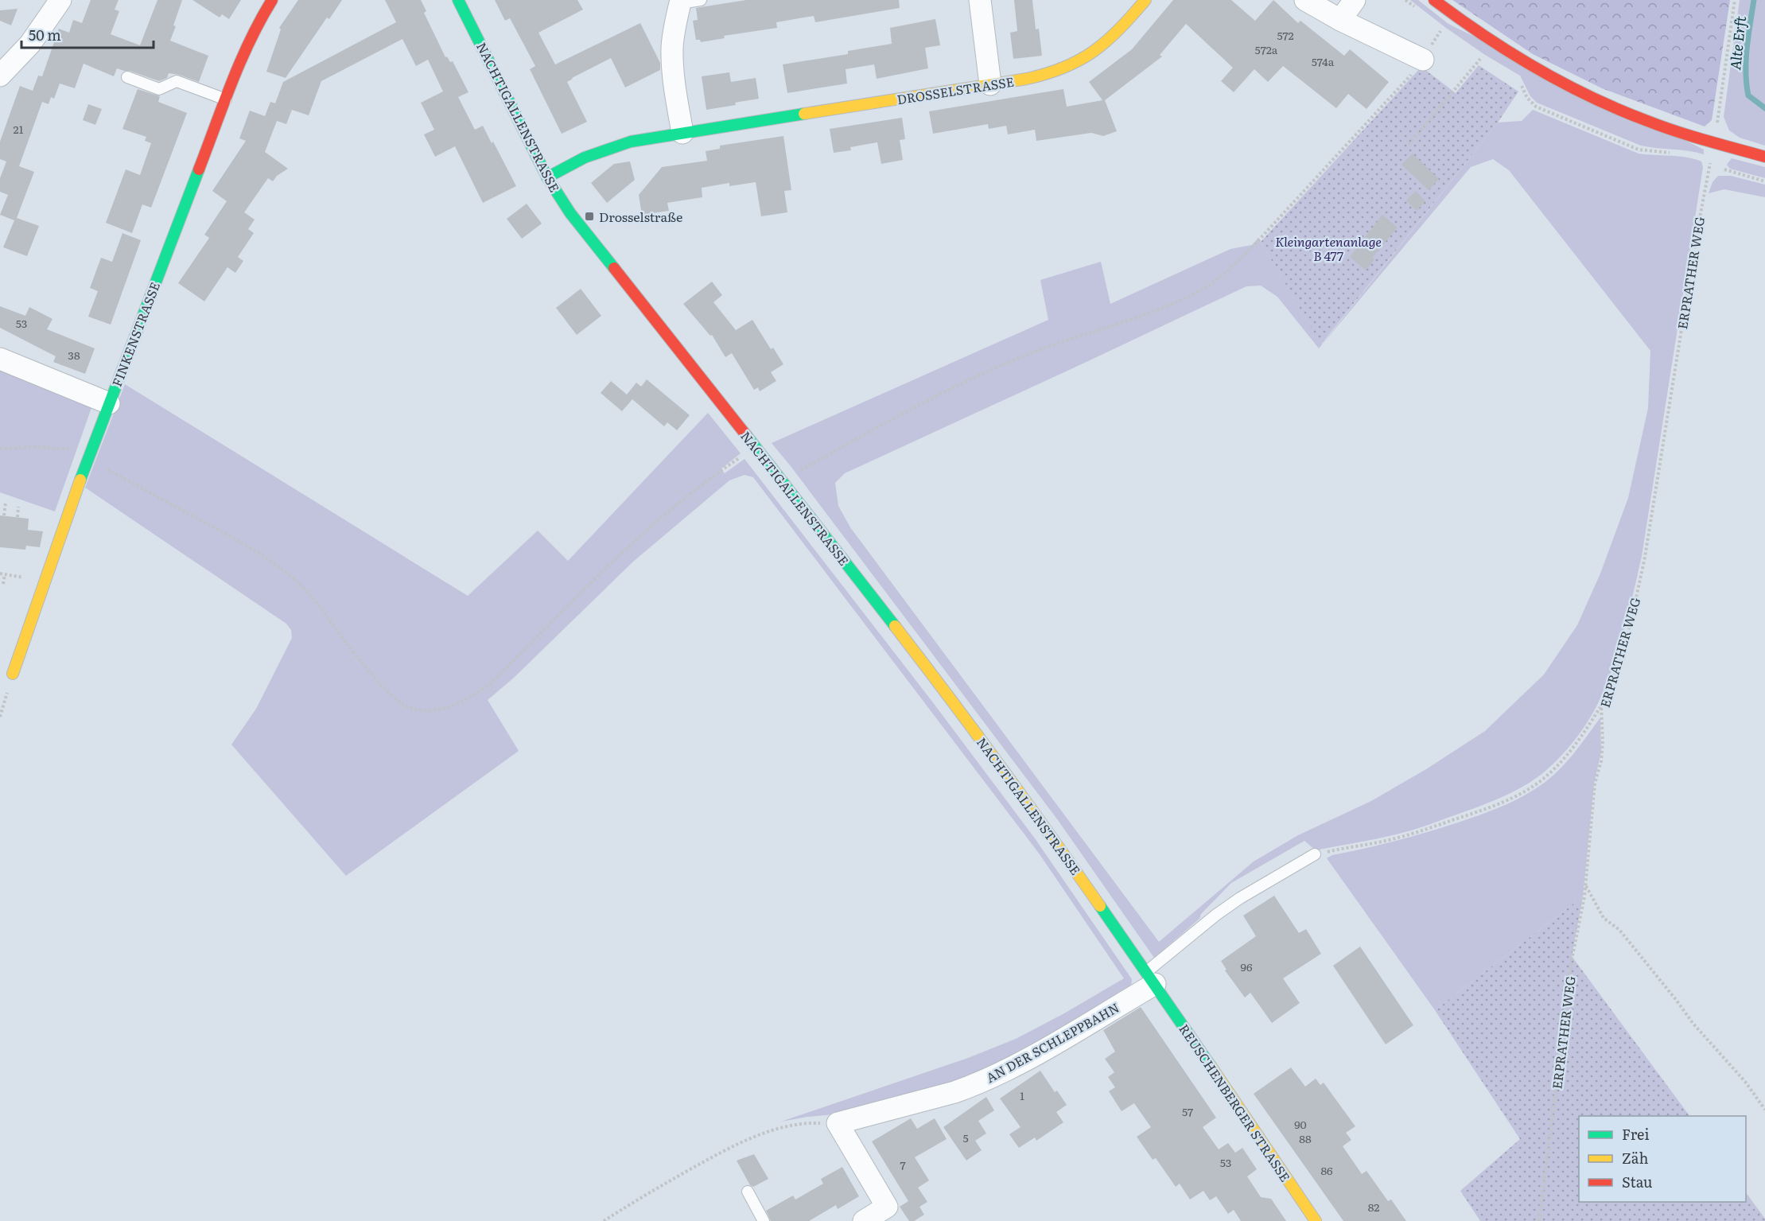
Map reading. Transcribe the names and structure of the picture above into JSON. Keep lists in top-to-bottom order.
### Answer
{
  "streets": {
    "main road": [
      "DROSSELSTRASSE",
      "NACHTIGALLENSTRASSE",
      "FINKENSTRASSE",
      "REUSCHENBERGER STRASSE"
    ],
    "street": ["AN DER SCHLEPPBAHN"],
    "path": ["ERPRATHER WEG"]
  },
  "crossings": [
    ["DROSSELSTRASSE", "NACHTIGALLENSTRASSE"],
    ["NACHTIGALLENSTRASSE", "AN DER SCHLEPPBAHN"],
    ["NACHTIGALLENSTRASSE", "REUSCHENBERGER STRASSE"],
    ["AN DER SCHLEPPBAHN", "REUSCHENBERGER STRASSE"]
  ],
  "water": ["Alte Erft"],
  "parks": ["Kleingartenanlage B 477"],
  "places": {
    "transit": ["Drosselstraße"]
  },
  "house_numbers": [
    "572",
    "572a",
    "574a",
    "21",
    "53",
    "38",
    "96",
    "1",
    "57",
    "90",
    "5",
    "88",
    "53",
    "7",
    "86",
    "82"
  ],
  "legend": ["Frei", "Zäh", "Stau"],
  "scale_bar": "50 m"
}
